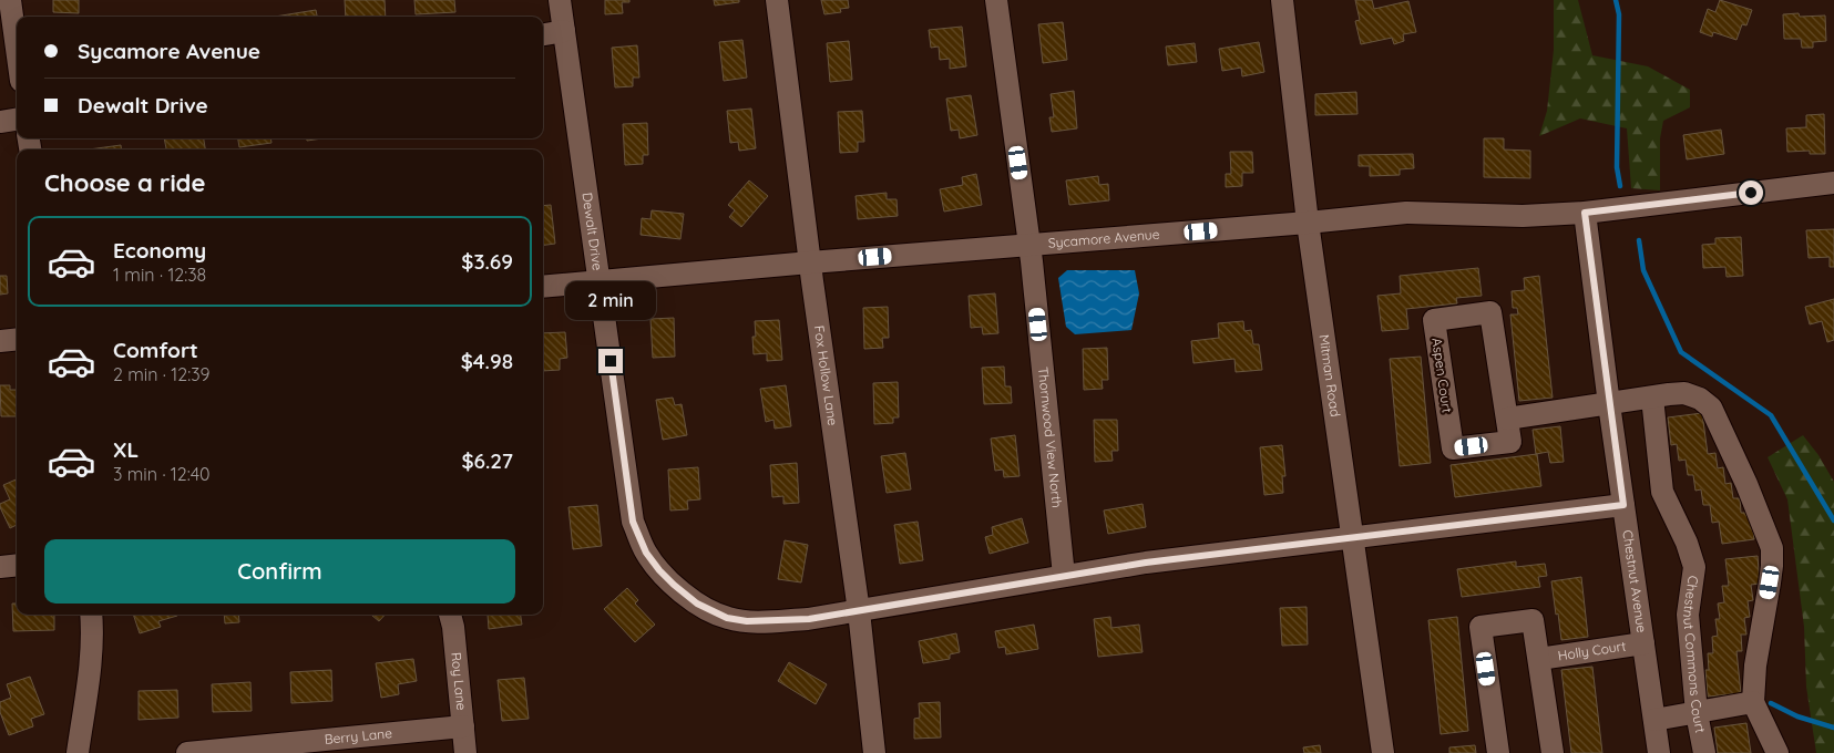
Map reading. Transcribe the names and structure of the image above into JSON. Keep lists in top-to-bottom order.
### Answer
{
  "streets": {
    "street": [
      "Dewalt Drive",
      "Sycamore Avenue",
      "Aspen Court",
      "Fox Hollow Lane",
      "Mitman Road",
      "Thornwood View North",
      "Chestnut Avenue",
      "Holly Court",
      "Chestnut Commons Court",
      "Roy Lane",
      "Berry Lane"
    ]
  },
  "crossings": [
    ["Dewalt Drive", "Sycamore Avenue"],
    ["Dewalt Drive", "Fox Hollow Lane"],
    ["Dewalt Drive", "Mitman Road"],
    ["Dewalt Drive", "Thornwood View North"],
    ["Dewalt Drive", "Chestnut Avenue"],
    ["Sycamore Avenue", "Fox Hollow Lane"],
    ["Sycamore Avenue", "Mitman Road"],
    ["Sycamore Avenue", "Thornwood View North"],
    ["Sycamore Avenue", "Chestnut Avenue"],
    ["Chestnut Avenue", "Holly Court"],
    ["Roy Lane", "Berry Lane"]
  ],
  "page": {
    "banner": ["Sycamore Avenue", "Dewalt Drive"],
    "heading": "Choose a ride",
    "list": [
      {
        "name": "Economy",
        "note": "1 min · 12:38",
        "value": "$3.69"
      },
      {
        "name": "Comfort",
        "note": "2 min · 12:39",
        "value": "$4.98"
      },
      {
        "name": "XL",
        "note": "3 min · 12:40",
        "value": "$6.27"
      }
    ],
    "bubble": "2 min",
    "buttons": "Confirm"
  }
}
